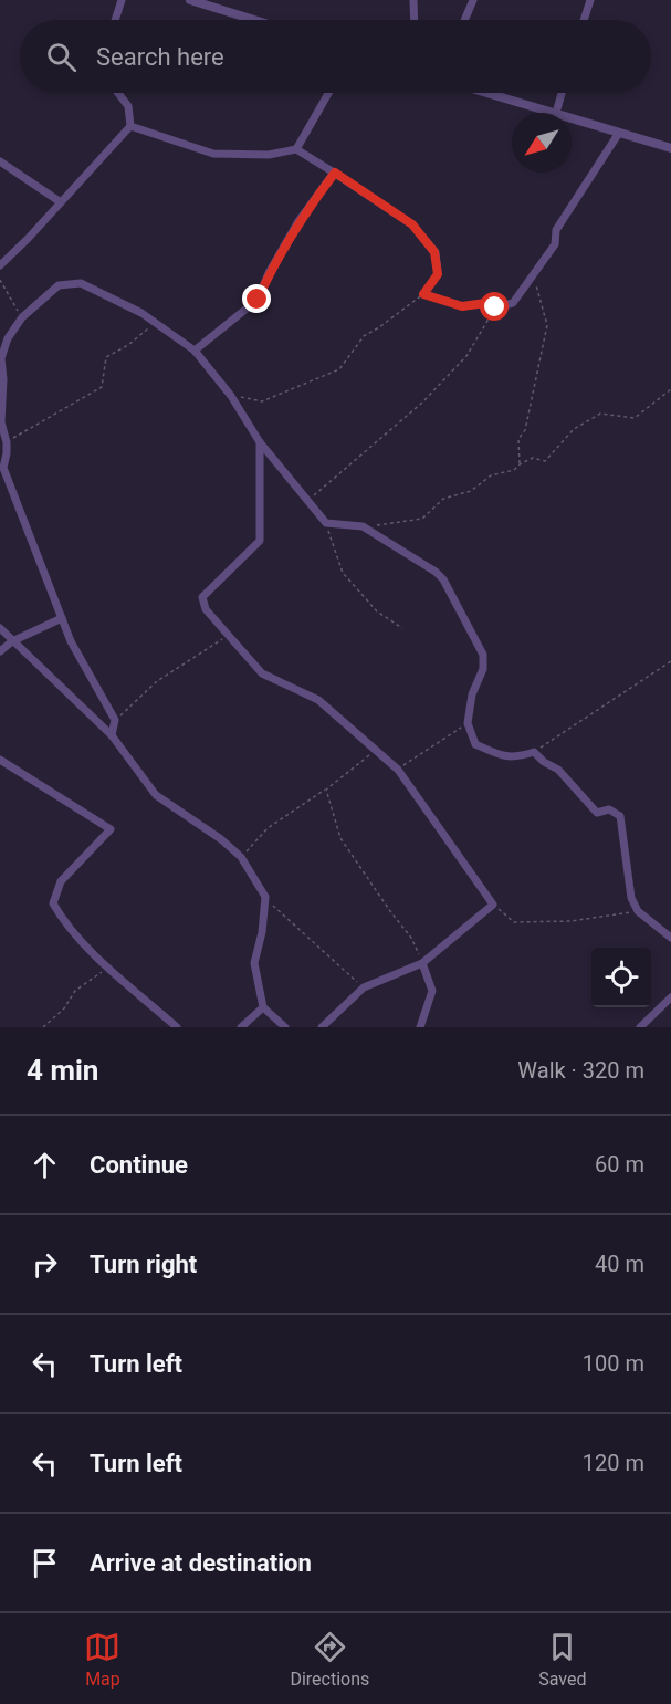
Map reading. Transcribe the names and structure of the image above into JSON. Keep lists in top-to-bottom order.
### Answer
{
  "north": "bottom left",
  "page": {
    "search": "Search here",
    "heading": ["4 min", "Walk · 320 m"],
    "list": [
      ["Continue", "60 m"],
      ["Turn right", "40 m"],
      ["Turn left", "100 m"],
      ["Turn left", "120 m"],
      "Arrive at destination"
    ],
    "nav": ["Map", "Directions", "Saved"]
  }
}
